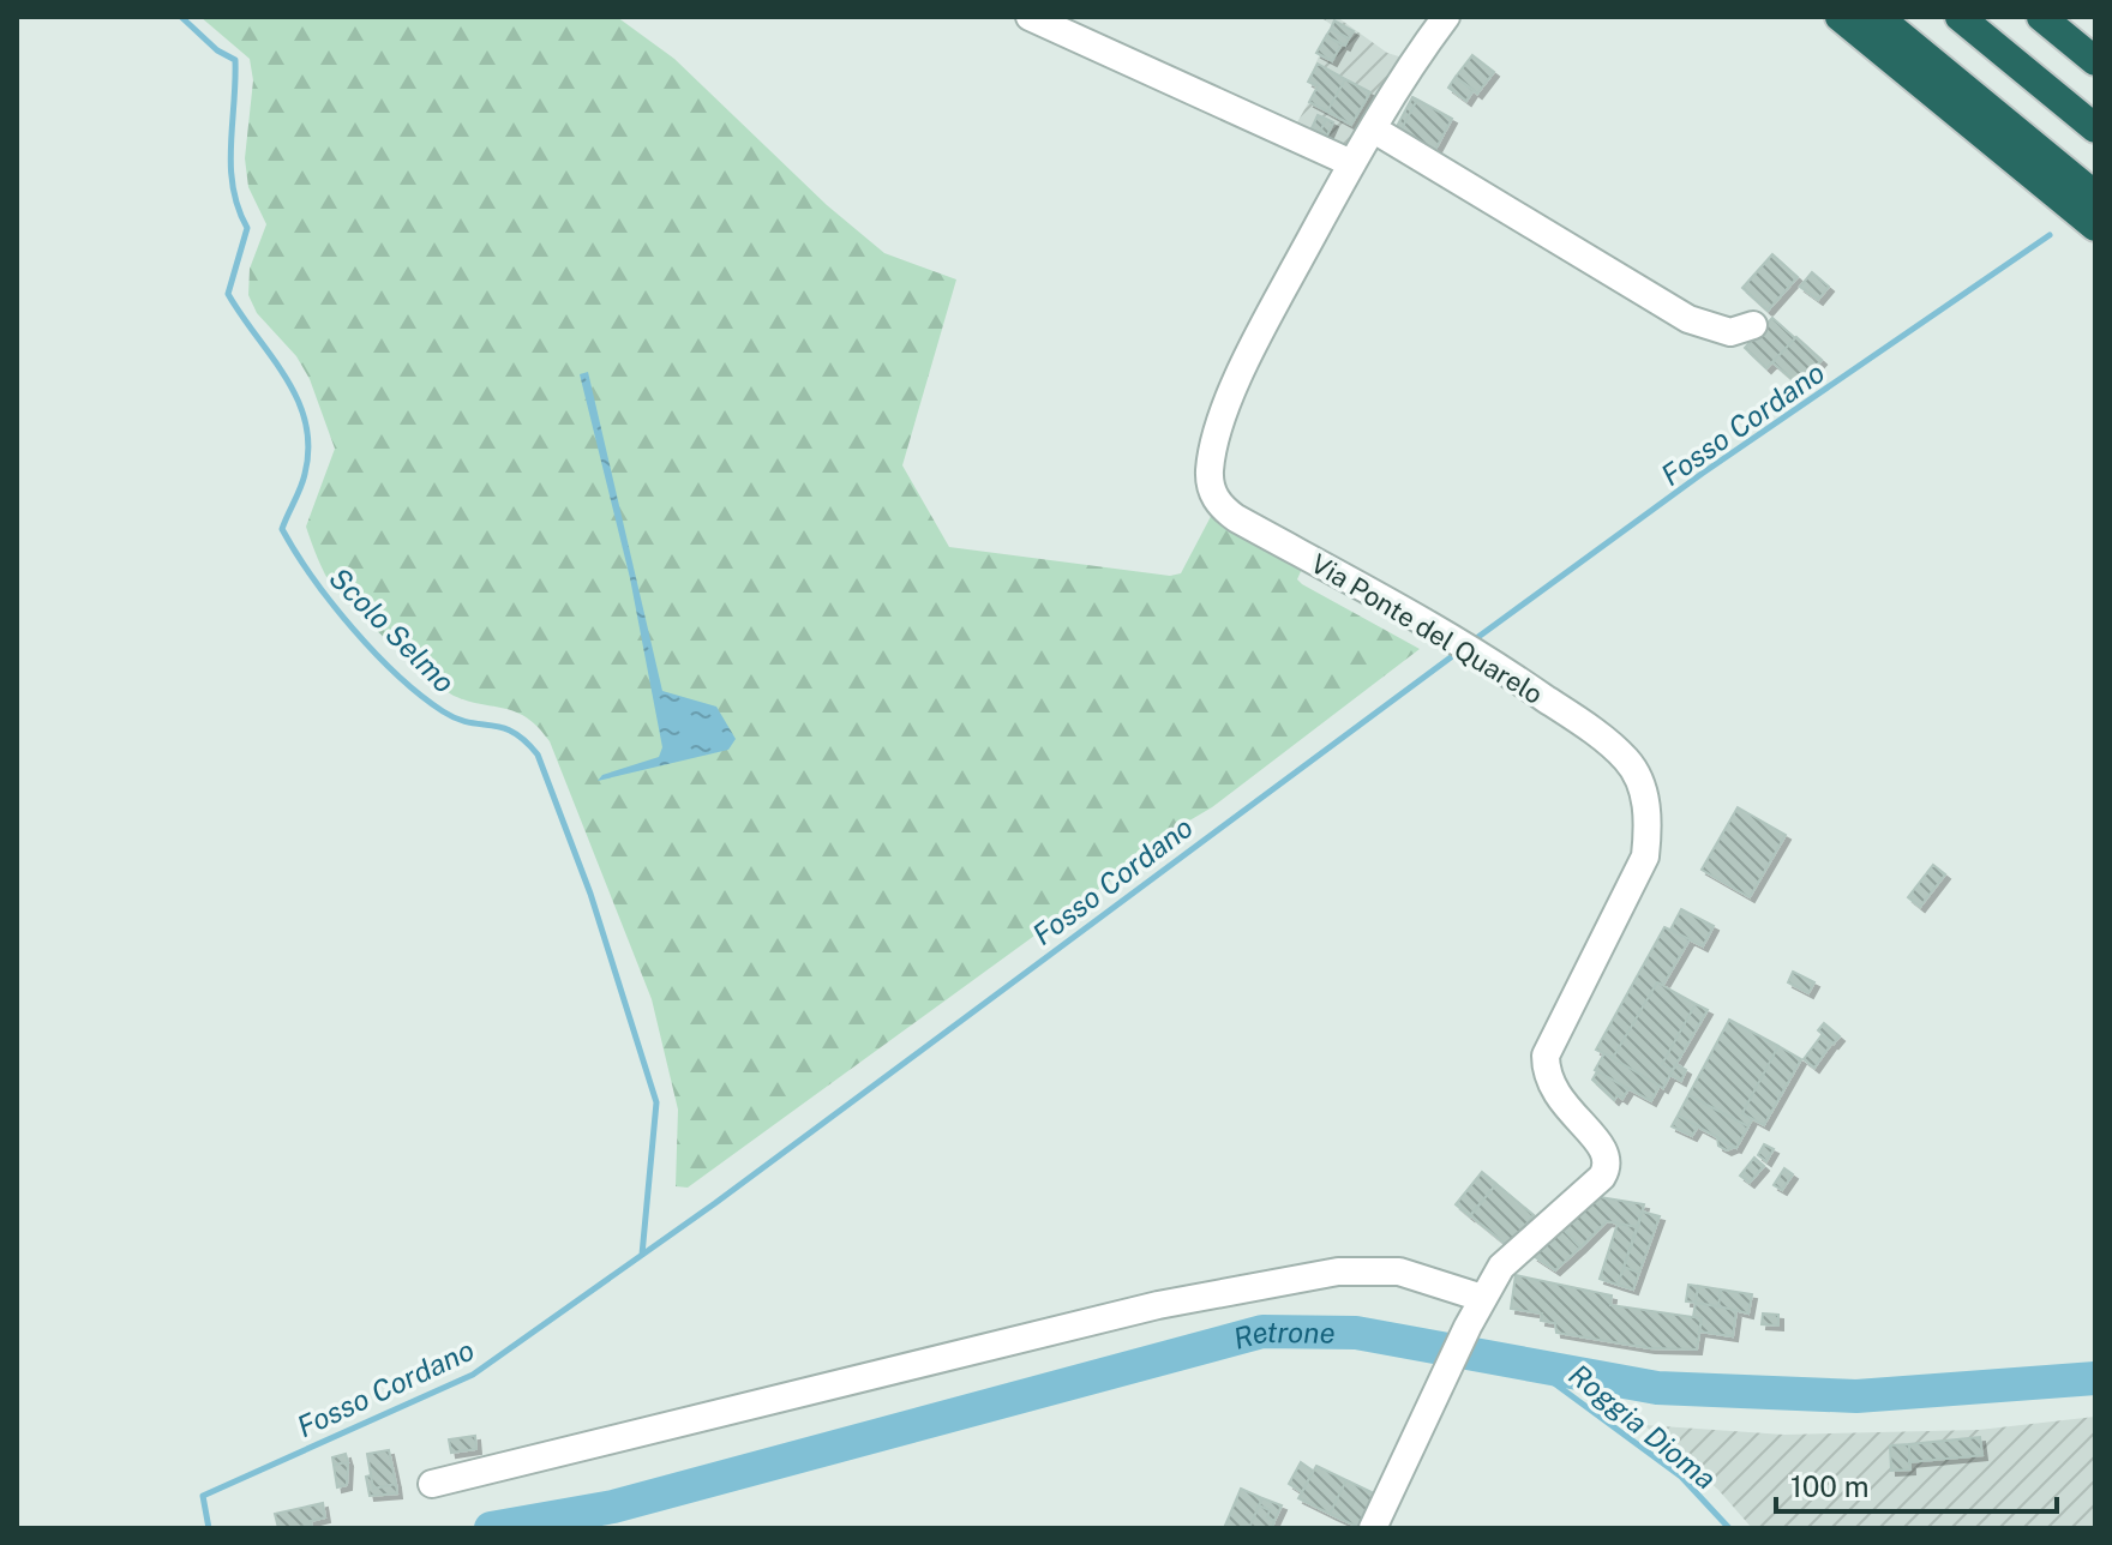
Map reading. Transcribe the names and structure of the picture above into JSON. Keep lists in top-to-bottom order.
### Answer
{
  "streets": {
    "street": ["Via Ponte del Quarelo"]
  },
  "water": [
    "Fosso Cordano",
    "Scolo Selmo",
    "Retrone",
    "Roggia Dioma"
  ],
  "scale_bar": "100 m"
}
